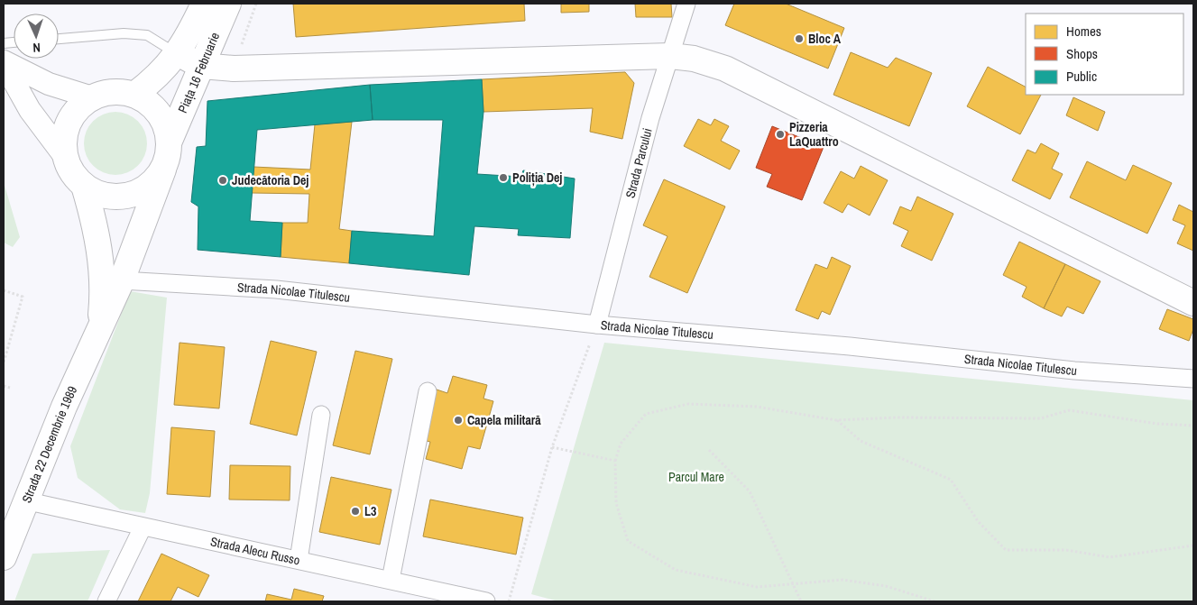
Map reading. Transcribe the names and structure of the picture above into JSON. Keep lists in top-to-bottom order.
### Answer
{
  "streets": {
    "main road": ["Piața 16 Februarie", "Strada 22 Decembrie 1989"],
    "street": ["Strada Parcului", "Strada Nicolae Titulescu", "Strada Alecu Russo"]
  },
  "crossings": [
    ["Piața 16 Februarie", "Strada 22 Decembrie 1989"],
    ["Strada Parcului", "Strada Nicolae Titulescu"],
    ["Strada Nicolae Titulescu", "Strada 22 Decembrie 1989"],
    ["Strada 22 Decembrie 1989", "Strada Alecu Russo"]
  ],
  "parks": ["Parcul Mare"],
  "places": [
    "Bloc A",
    "Pizzeria LaQuattro",
    "Poliția Dej",
    "Judecătoria Dej",
    "Capela militară",
    "L3"
  ],
  "legend": ["Homes", "Shops", "Public"],
  "north": "bottom"
}
